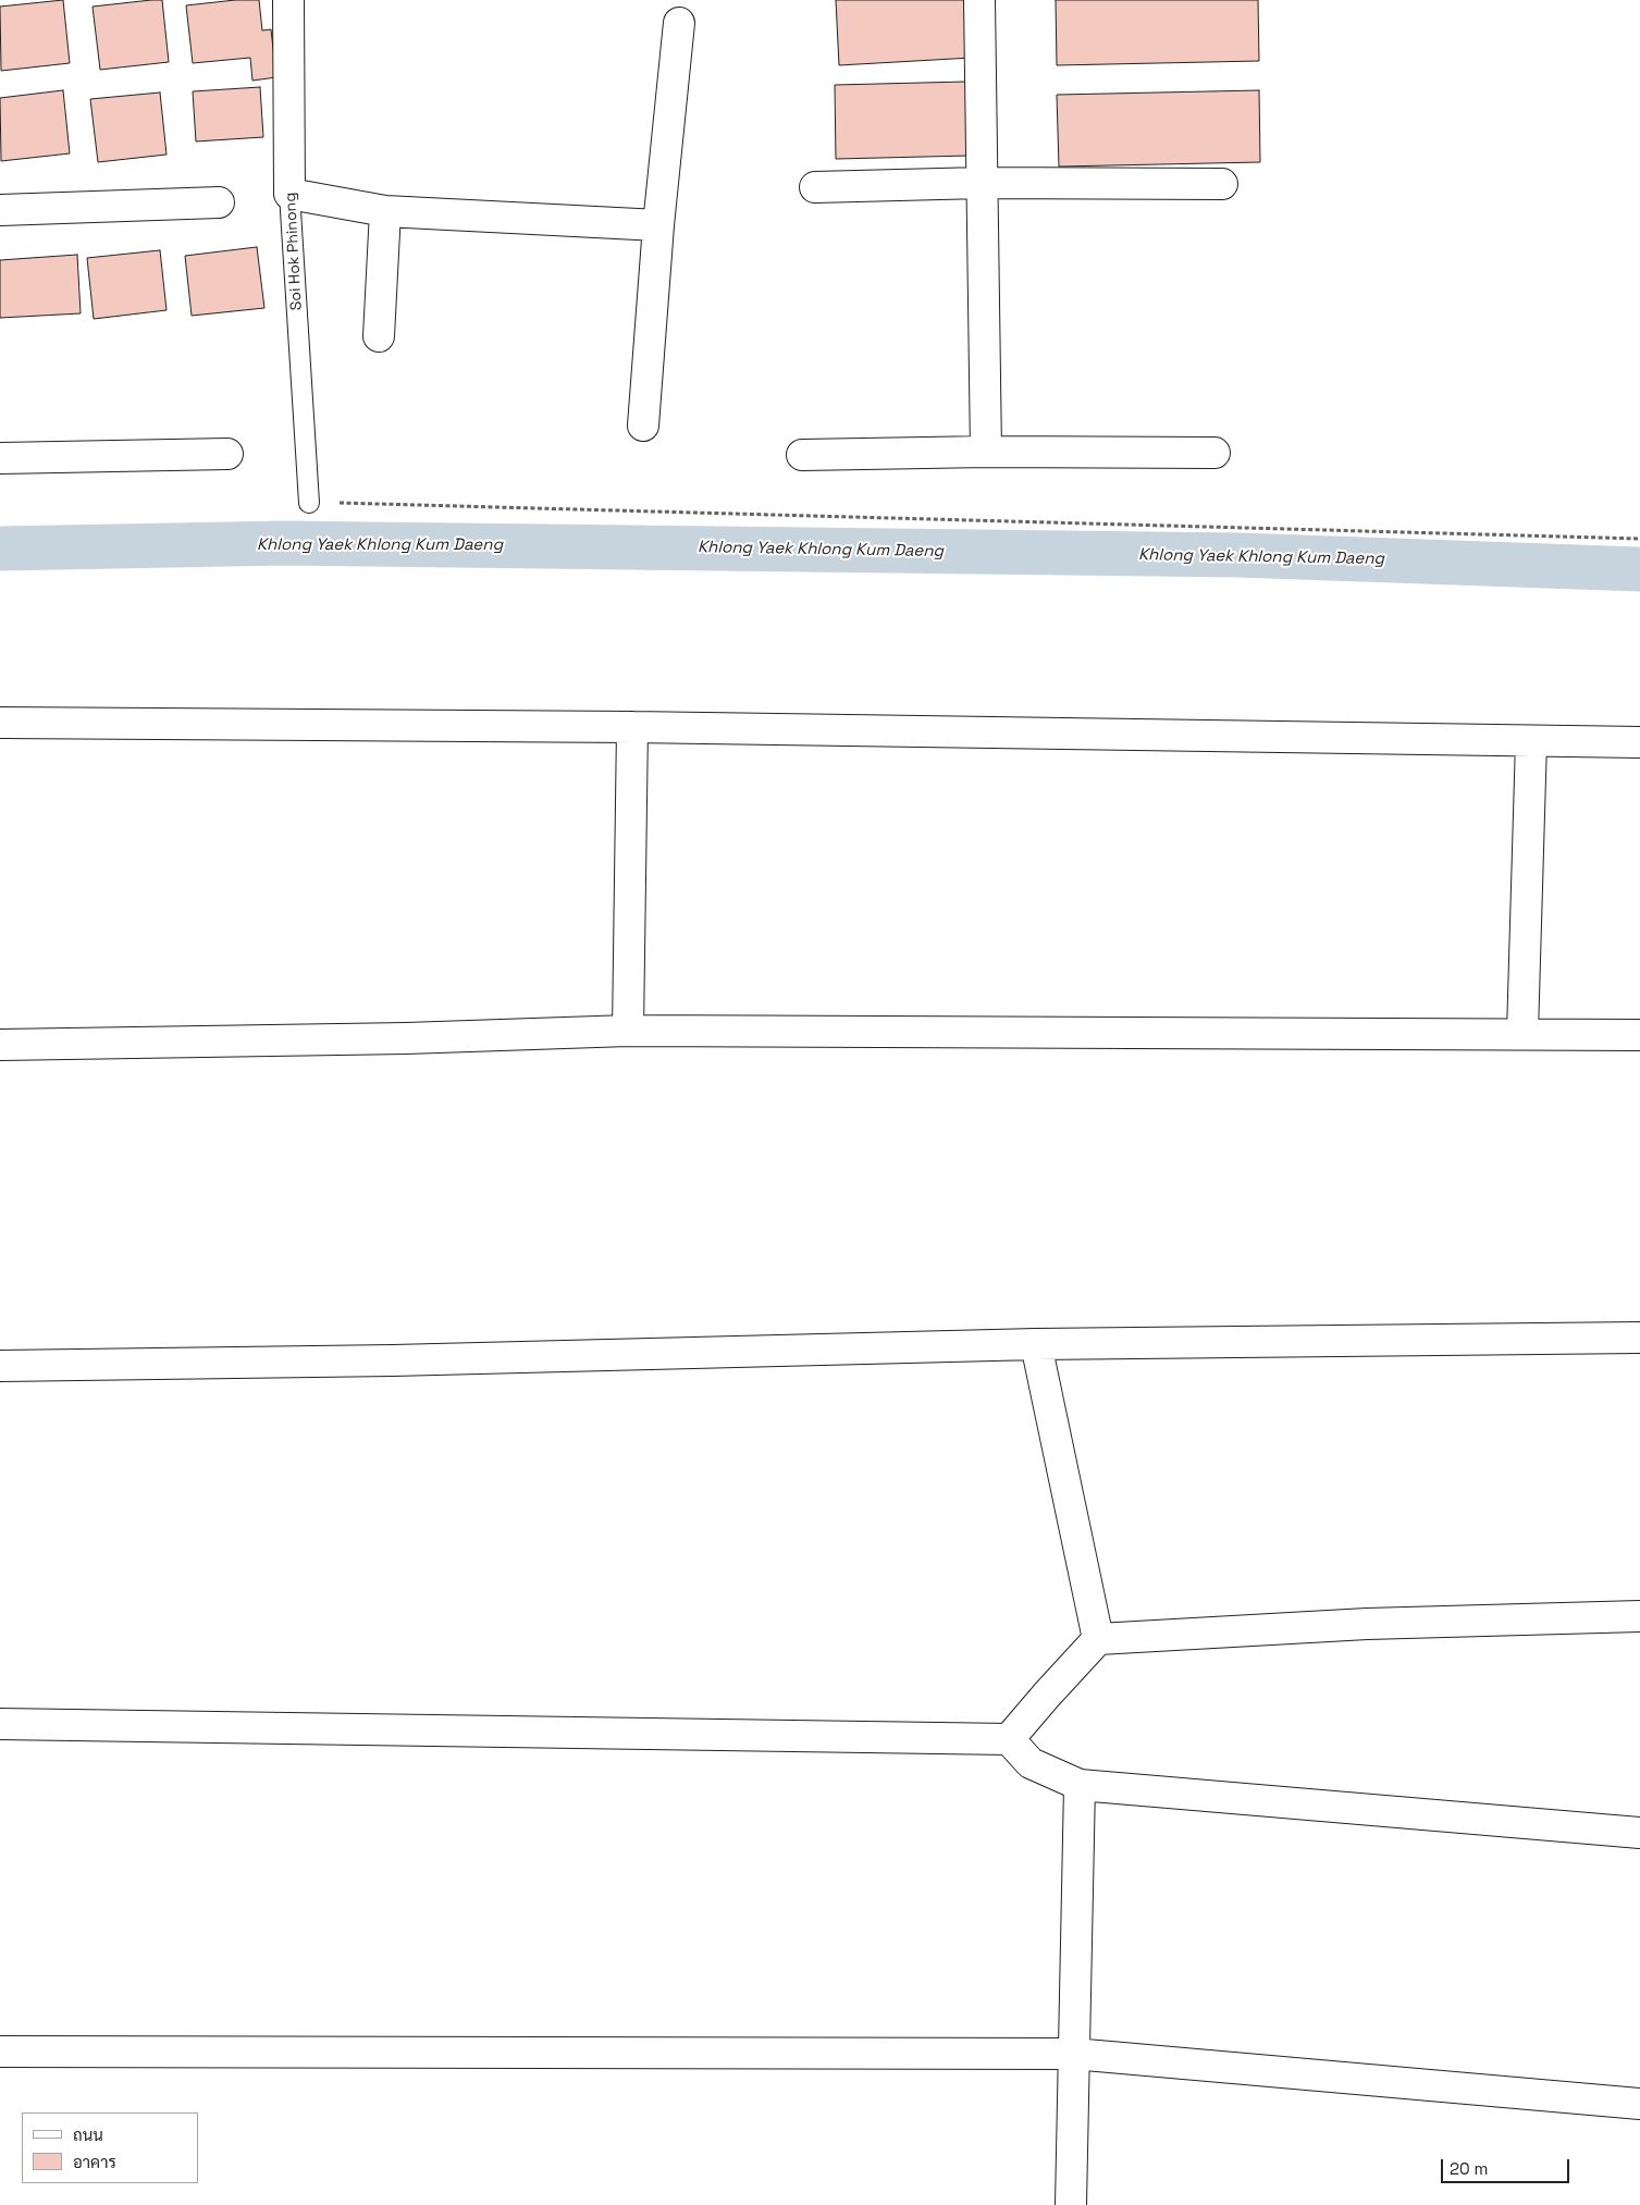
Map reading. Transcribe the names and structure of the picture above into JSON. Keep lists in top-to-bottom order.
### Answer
{
  "streets": {
    "street": ["Soi Hok Phinong"]
  },
  "water": ["Khlong Yaek Khlong Kum Daeng"],
  "legend": ["ถนน", "อาคาร"],
  "scale_bar": "20 m"
}
